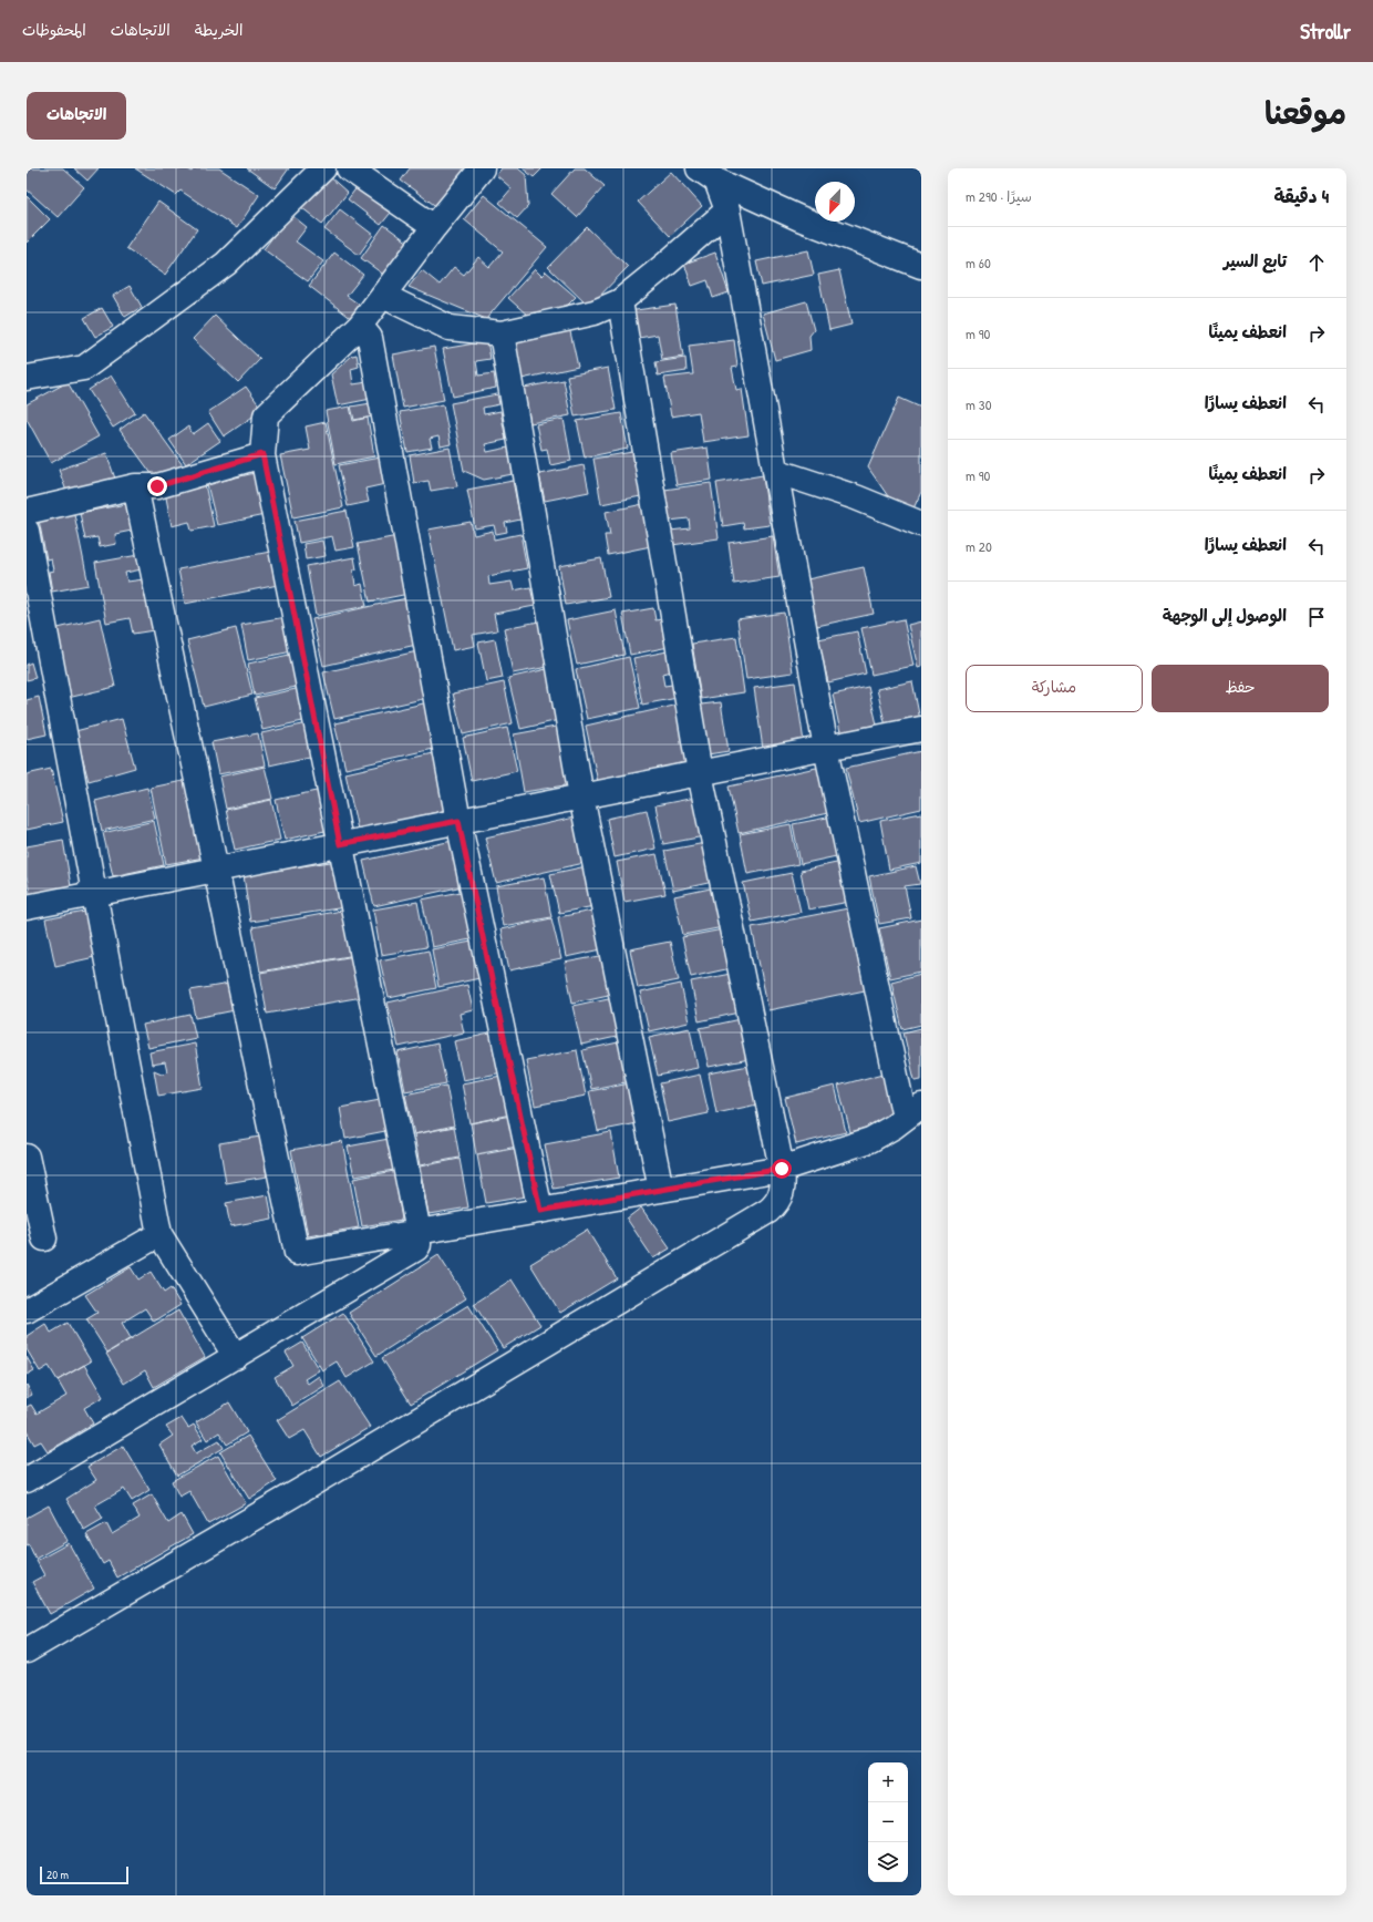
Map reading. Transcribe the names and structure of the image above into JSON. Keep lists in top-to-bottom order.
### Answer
{
  "scale_bar": "20 m",
  "north": "bottom left",
  "page": {
    "header": "Strollr",
    "nav": ["الخريطة", "الاتجاهات", "المحفوظات"],
    "title": "موقعنا",
    "buttons": [
      "الاتجاهات",
      ["حفظ", "مشاركة"]
    ],
    "heading": ["4 دقيقة", "سيرًا · 290 m"],
    "list": [
      ["تابع السير", "60 m"],
      ["انعطف يمينًا", "90 m"],
      ["انعطف يسارًا", "30 m"],
      ["انعطف يمينًا", "90 m"],
      ["انعطف يسارًا", "20 m"],
      "الوصول إلى الوجهة"
    ],
    "map_buttons": ["+", "−"],
    "scale": "20 m"
  }
}
